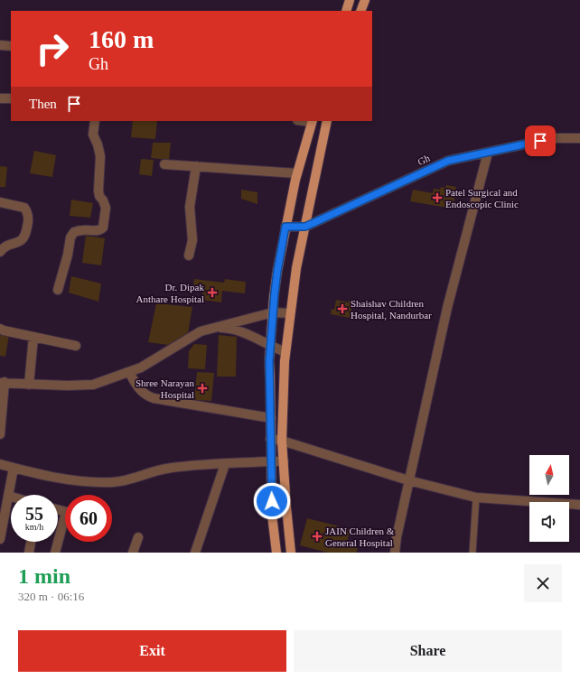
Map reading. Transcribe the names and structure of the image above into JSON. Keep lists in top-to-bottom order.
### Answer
{
  "streets": {
    "street": ["Gh"]
  },
  "places": {
    "health": [
      "Patel Surgical and Endoscopic Clinic",
      "Dr. Dipak Anthare Hospital",
      "Shaishav Children Hospital, Nandurbar",
      "Shree Narayan Hospital",
      "JAIN Children & General Hospital"
    ]
  },
  "north": "top",
  "page": {
    "turn": ["160 m", "Gh"],
    "then": "Then",
    "speed": "55 km/h",
    "limit": "60",
    "heading": ["1 min", "320 m · 06:16"],
    "buttons": ["Exit", "Share"]
  }
}
